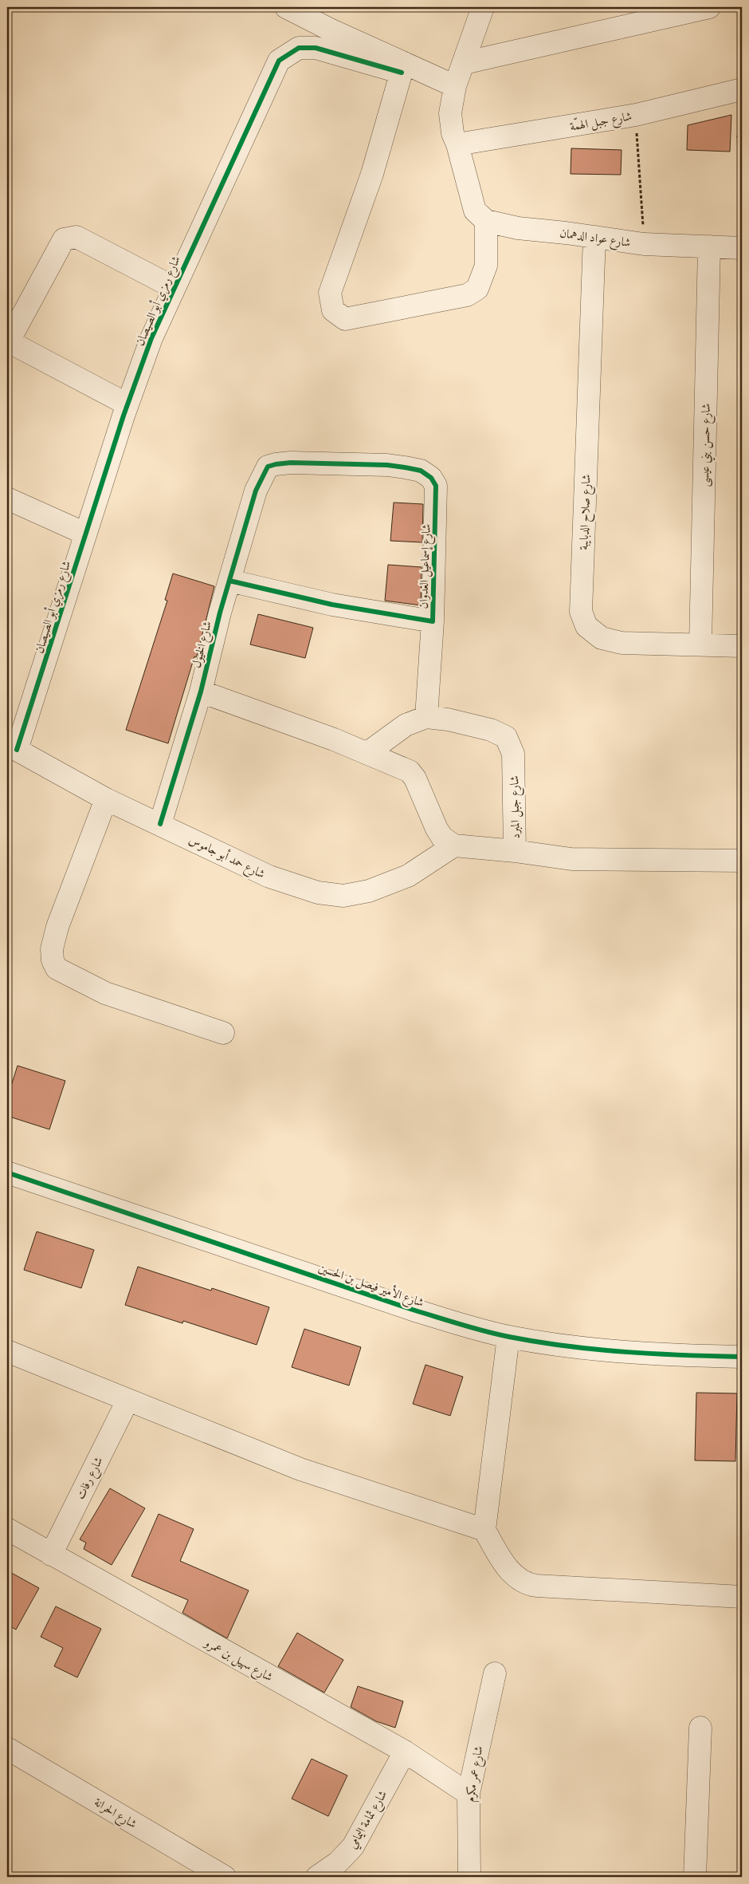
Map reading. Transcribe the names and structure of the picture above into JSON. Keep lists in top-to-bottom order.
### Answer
{
  "streets": {
    "street": [
      "شارع جبل الهمّة",
      "شارع عواد الدهمان",
      "شارع رمزي أبو الصيصان",
      "شارع حسن بني عيسى",
      "شارع صلاح الدبايبة",
      "شارع إسماعيل العدوان",
      "شارع الخيول",
      "شارع جبل المبرد",
      "شارع حمد أبو جاموس",
      "شارع الأمير فيصل بن الحسين",
      "شارع رفات",
      "شارع سهيل بن عمرو",
      "شارع عمر مكرم",
      "شارع الحرانة",
      "شارع ثمامة اليمامي"
    ]
  },
  "crossings": [
    ["شارع عواد الدهمان", "شارع حسن بني عيسى"],
    ["شارع عواد الدهمان", "شارع صلاح الدبايبة"],
    ["شارع رمزي أبو الصيصان", "شارع حمد أبو جاموس"],
    ["شارع حسن بني عيسى", "شارع صلاح الدبايبة"],
    ["شارع إسماعيل العدوان", "شارع الخيول"],
    ["شارع الخيول", "شارع حمد أبو جاموس"],
    ["شارع رفات", "شارع سهيل بن عمرو"],
    ["شارع سهيل بن عمرو", "شارع عمر مكرم"],
    ["شارع سهيل بن عمرو", "شارع ثمامة اليمامي"]
  ]
}
